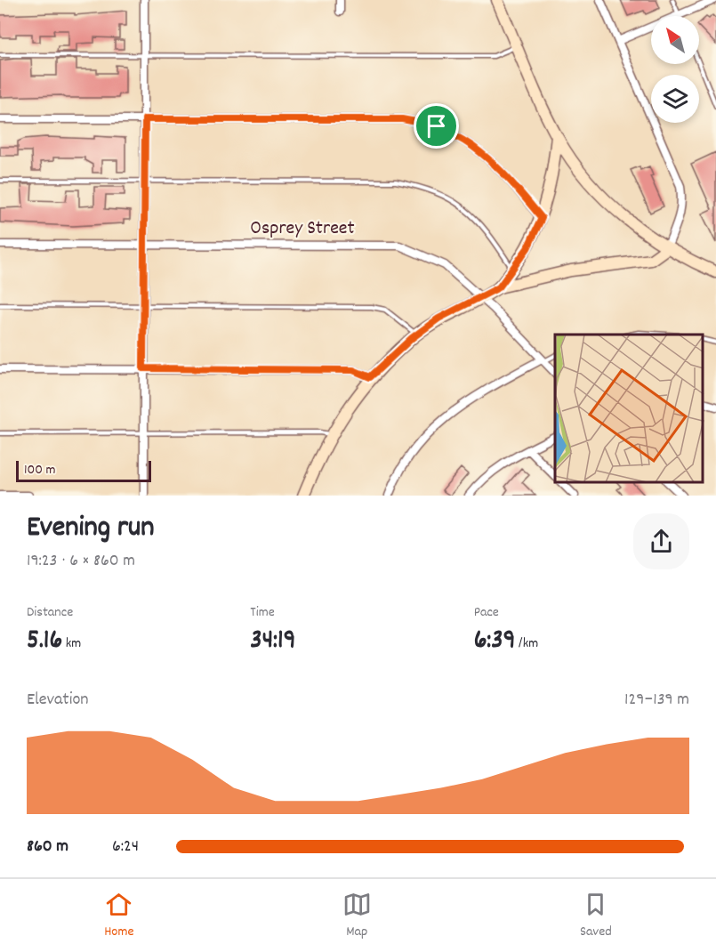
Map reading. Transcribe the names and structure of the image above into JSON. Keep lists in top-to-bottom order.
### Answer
{
  "streets": {
    "street": ["Osprey Street"]
  },
  "scale_bar": "100 m",
  "north": "top left",
  "page": {
    "scale": "100 m",
    "heading": ["Evening run", "19:23 · 6 × 860 m"],
    "stats": [
      ["Distance", "5.16 km"],
      ["Time", "34:19"],
      ["Pace", "6:39 /km"]
    ],
    "chart": ["Elevation", "129–139 m"],
    "list": [
      {
        "name": "860 m",
        "note": "6:24"
      }
    ],
    "tabs": ["Home", "Map", "Saved"]
  }
}
